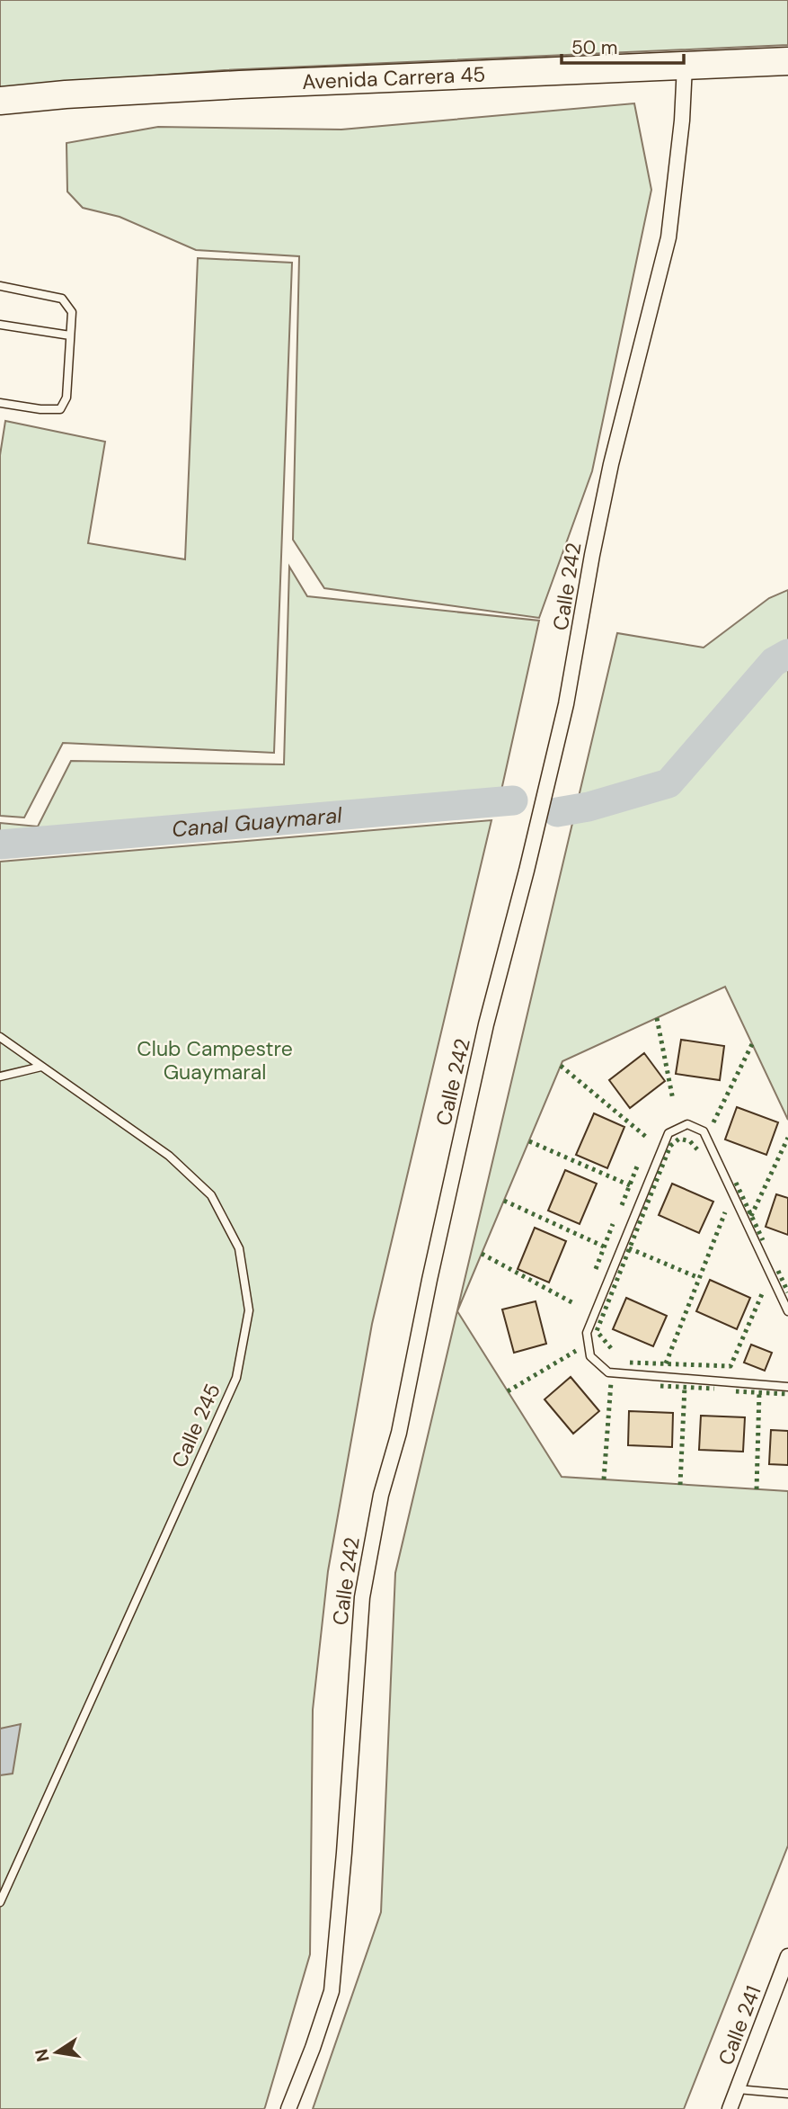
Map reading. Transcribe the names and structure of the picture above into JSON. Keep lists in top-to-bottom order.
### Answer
{
  "streets": {
    "highway": ["Avenida Carrera 45"],
    "street": ["Calle 242", "Calle 241"],
    "lane": ["Calle 245"]
  },
  "crossings": [
    ["Avenida Carrera 45", "Calle 242"]
  ],
  "water": ["Canal Guaymaral"],
  "parks": ["Club Campestre Guaymaral"],
  "scale_bar": "50 m",
  "north": "left"
}
